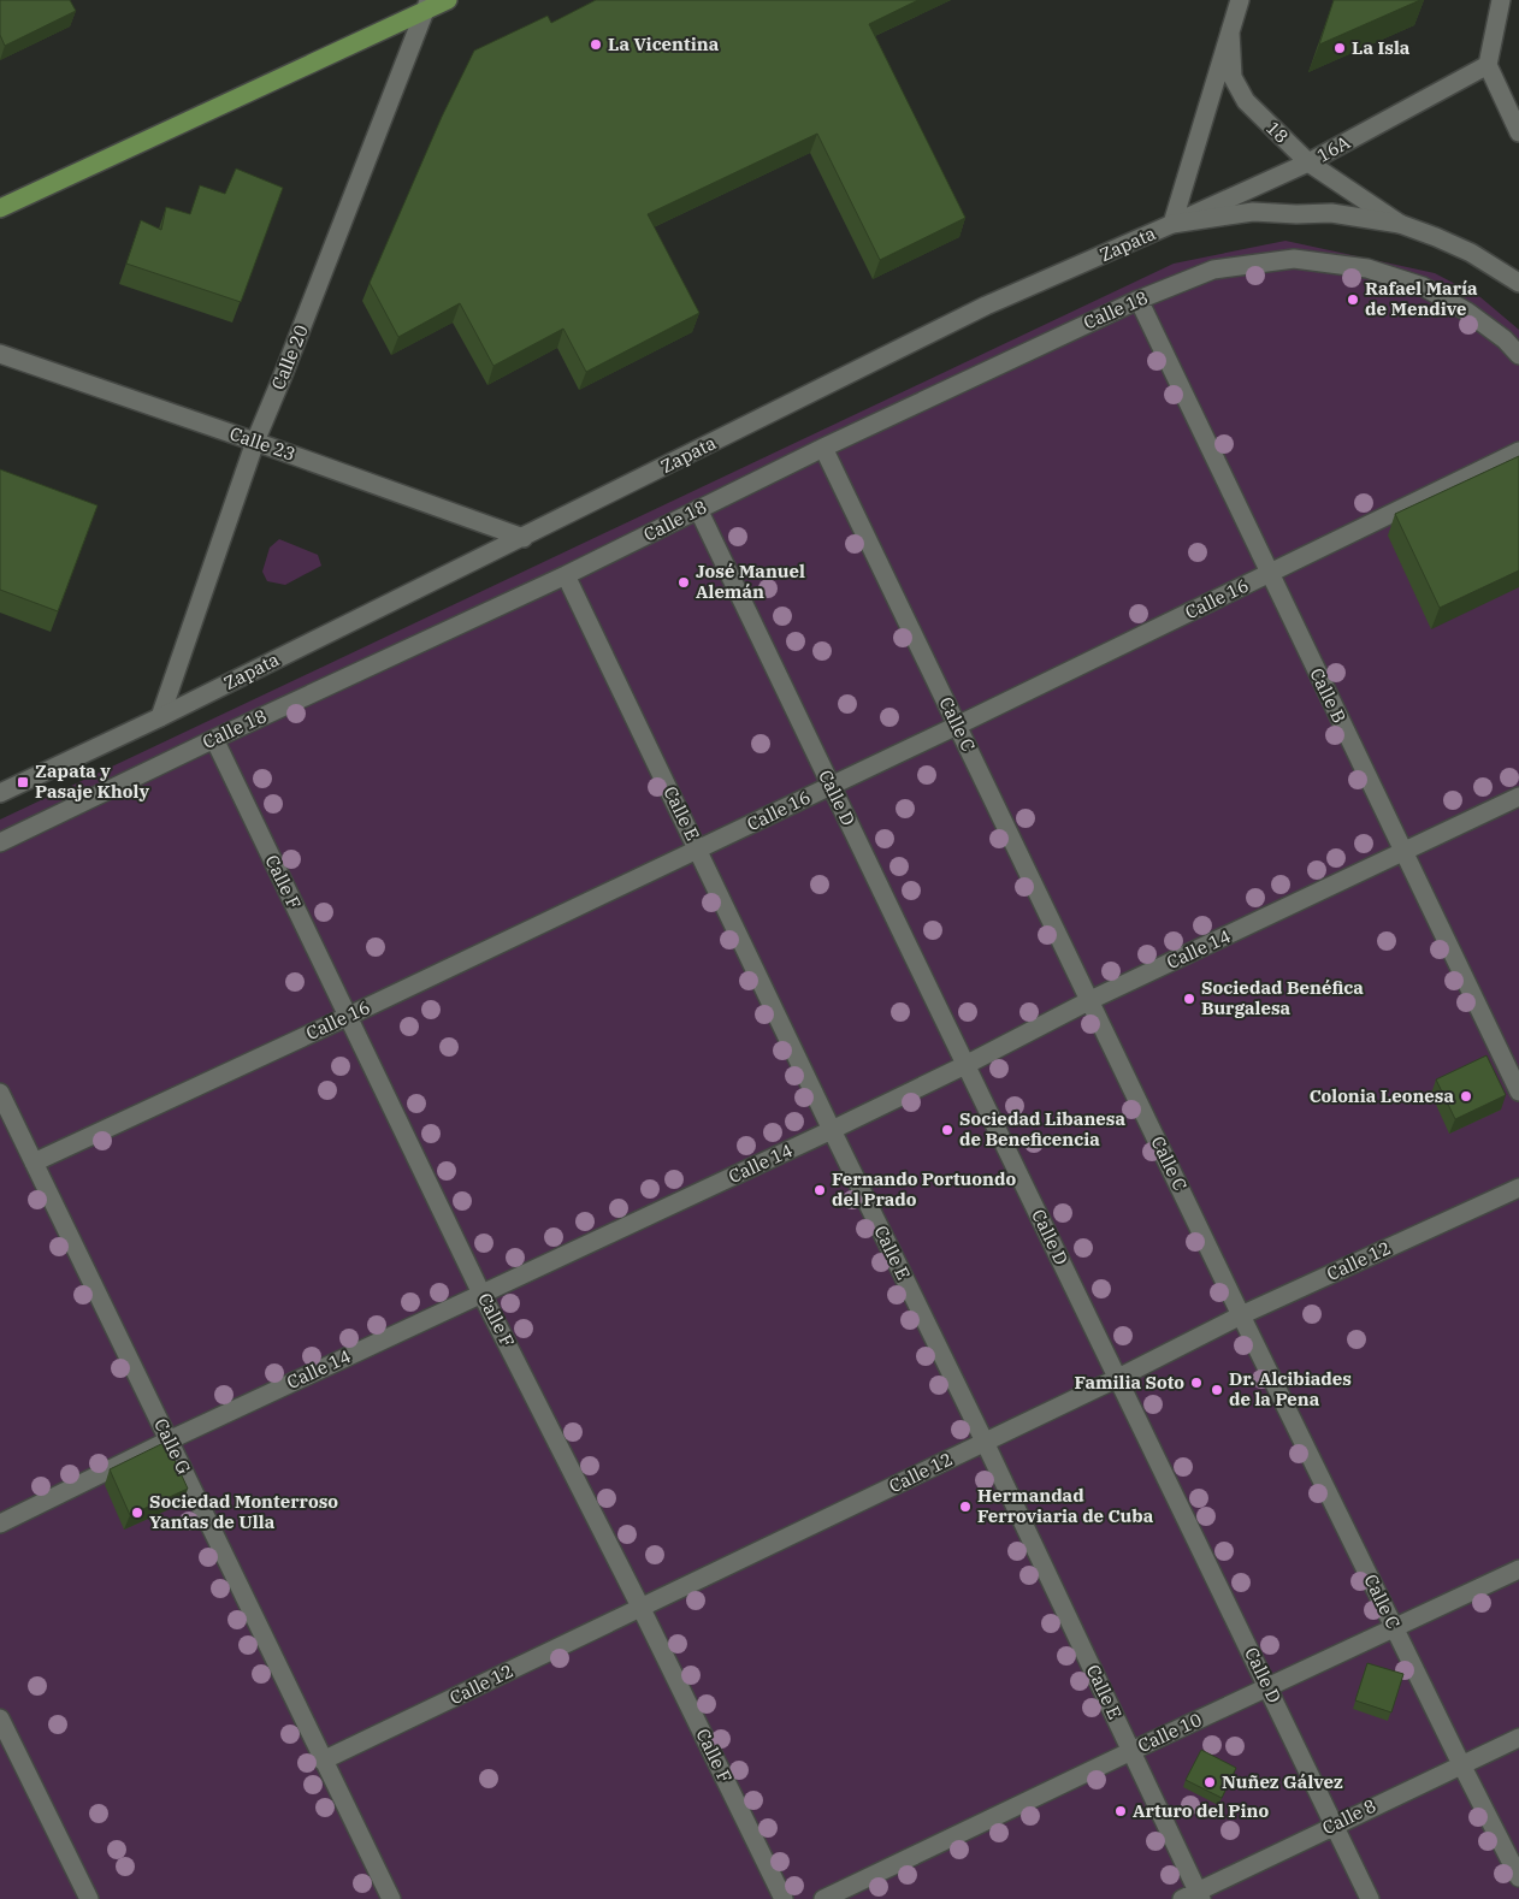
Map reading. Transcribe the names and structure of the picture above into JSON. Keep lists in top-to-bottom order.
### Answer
{
  "streets": {
    "main road": [
      "18",
      "16A",
      "Zapata",
      "Calle 18",
      "Calle 20",
      "Calle 23",
      "Calle 16",
      "Calle B",
      "Calle C",
      "Calle D",
      "Calle E",
      "Calle F",
      "Calle 14",
      "Calle 12",
      "Calle G",
      "Calle 10",
      "Calle 8"
    ]
  },
  "crossings": [
    ["18", "16A"],
    ["18", "Zapata"],
    ["16A", "Zapata"],
    ["Zapata", "Calle 20"],
    ["Zapata", "Calle 23"],
    ["Calle 18", "Calle B"],
    ["Calle 18", "Calle C"],
    ["Calle 18", "Calle D"],
    ["Calle 18", "Calle E"],
    ["Calle 18", "Calle F"],
    ["Calle 20", "Calle 23"],
    ["Calle 16", "Calle B"],
    ["Calle 16", "Calle C"],
    ["Calle 16", "Calle D"],
    ["Calle 16", "Calle E"],
    ["Calle 16", "Calle F"],
    ["Calle 16", "Calle G"],
    ["Calle B", "Calle 14"],
    ["Calle C", "Calle 14"],
    ["Calle C", "Calle 12"],
    ["Calle C", "Calle 10"],
    ["Calle C", "Calle 8"],
    ["Calle D", "Calle 14"],
    ["Calle D", "Calle 12"],
    ["Calle D", "Calle 10"],
    ["Calle D", "Calle 8"],
    ["Calle E", "Calle 14"],
    ["Calle E", "Calle 12"],
    ["Calle E", "Calle 10"],
    ["Calle E", "Calle 8"],
    ["Calle F", "Calle 14"],
    ["Calle F", "Calle 12"],
    ["Calle 14", "Calle G"],
    ["Calle 12", "Calle G"]
  ],
  "places": {
    "other": [
      "La Vicentina",
      "La Isla",
      "Rafael María de Mendive",
      "José Manuel Alemán",
      "Sociedad Benéfica Burgalesa",
      "Colonia Leonesa",
      "Sociedad Libanesa de Beneficencia",
      "Fernando Portuondo del Prado",
      "Familia Soto",
      "Dr. Alcibiades de la Pena",
      "Hermandad Ferroviaria de Cuba",
      "Sociedad Monterroso Yantas de Ulla",
      "Nuñez Gálvez",
      "Arturo del Pino"
    ],
    "transit": ["Zapata y Pasaje Kholy"]
  }
}
